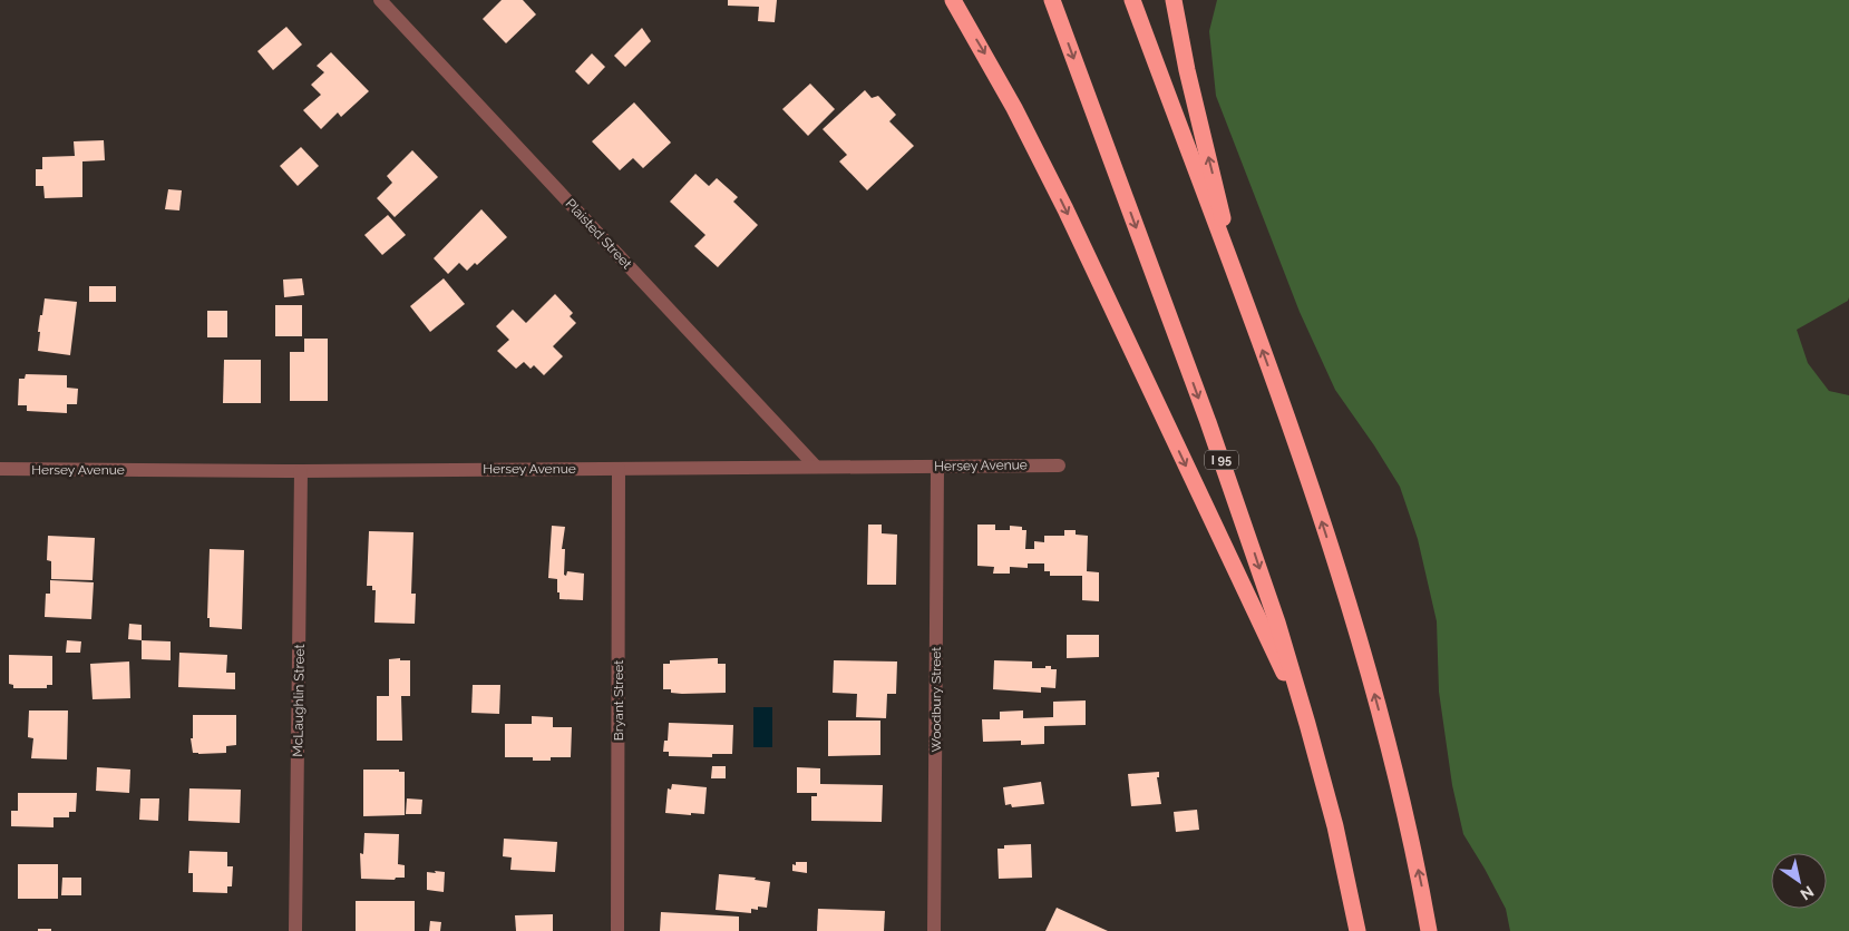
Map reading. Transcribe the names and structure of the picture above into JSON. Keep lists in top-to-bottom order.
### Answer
{
  "streets": {
    "highway": ["I 95"],
    "street": [
      "Plaisted Street",
      "Hersey Avenue",
      "Woodbury Street",
      "McLaughlin Street",
      "Bryant Street"
    ]
  },
  "crossings": [
    ["Plaisted Street", "Hersey Avenue"],
    ["Hersey Avenue", "Woodbury Street"],
    ["Hersey Avenue", "McLaughlin Street"],
    ["Hersey Avenue", "Bryant Street"]
  ],
  "north": "bottom right"
}
